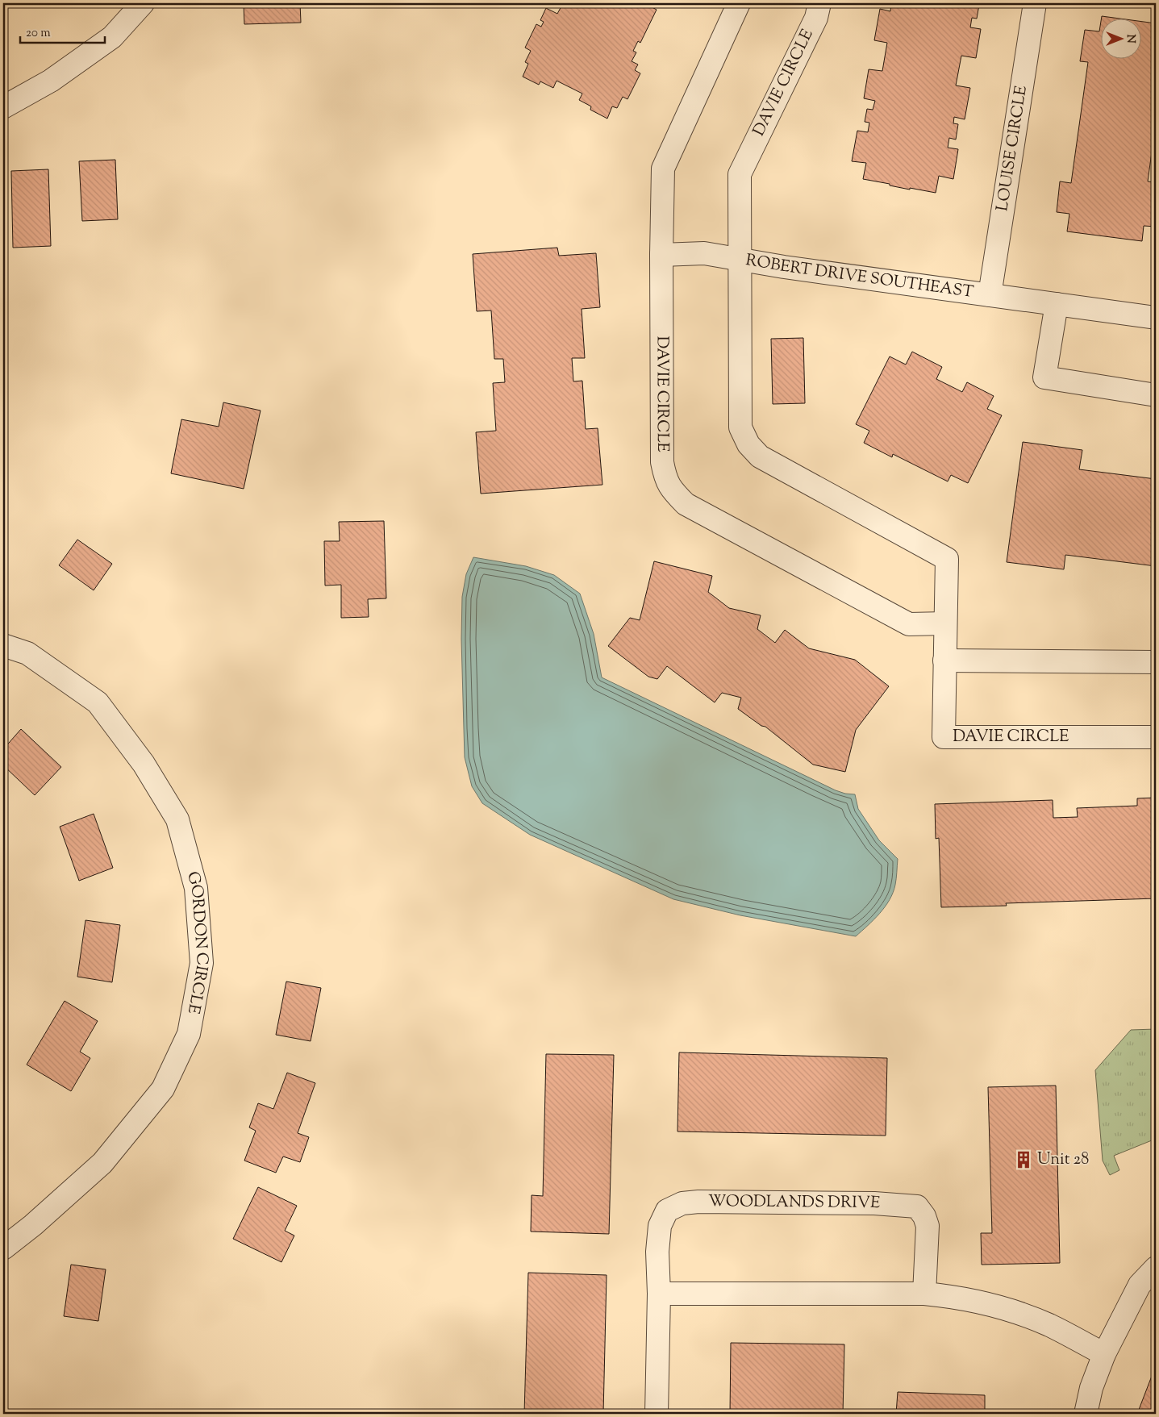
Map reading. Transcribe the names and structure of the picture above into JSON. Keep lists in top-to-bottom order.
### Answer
{
  "streets": {
    "street": [
      "DAVIE CIRCLE",
      "LOUISE CIRCLE",
      "ROBERT DRIVE SOUTHEAST",
      "GORDON CIRCLE",
      "WOODLANDS DRIVE"
    ]
  },
  "crossings": [
    ["DAVIE CIRCLE", "ROBERT DRIVE SOUTHEAST"],
    ["LOUISE CIRCLE", "ROBERT DRIVE SOUTHEAST"]
  ],
  "places": {
    "building": ["Unit 28"]
  },
  "scale_bar": "20 m",
  "north": "right"
}
